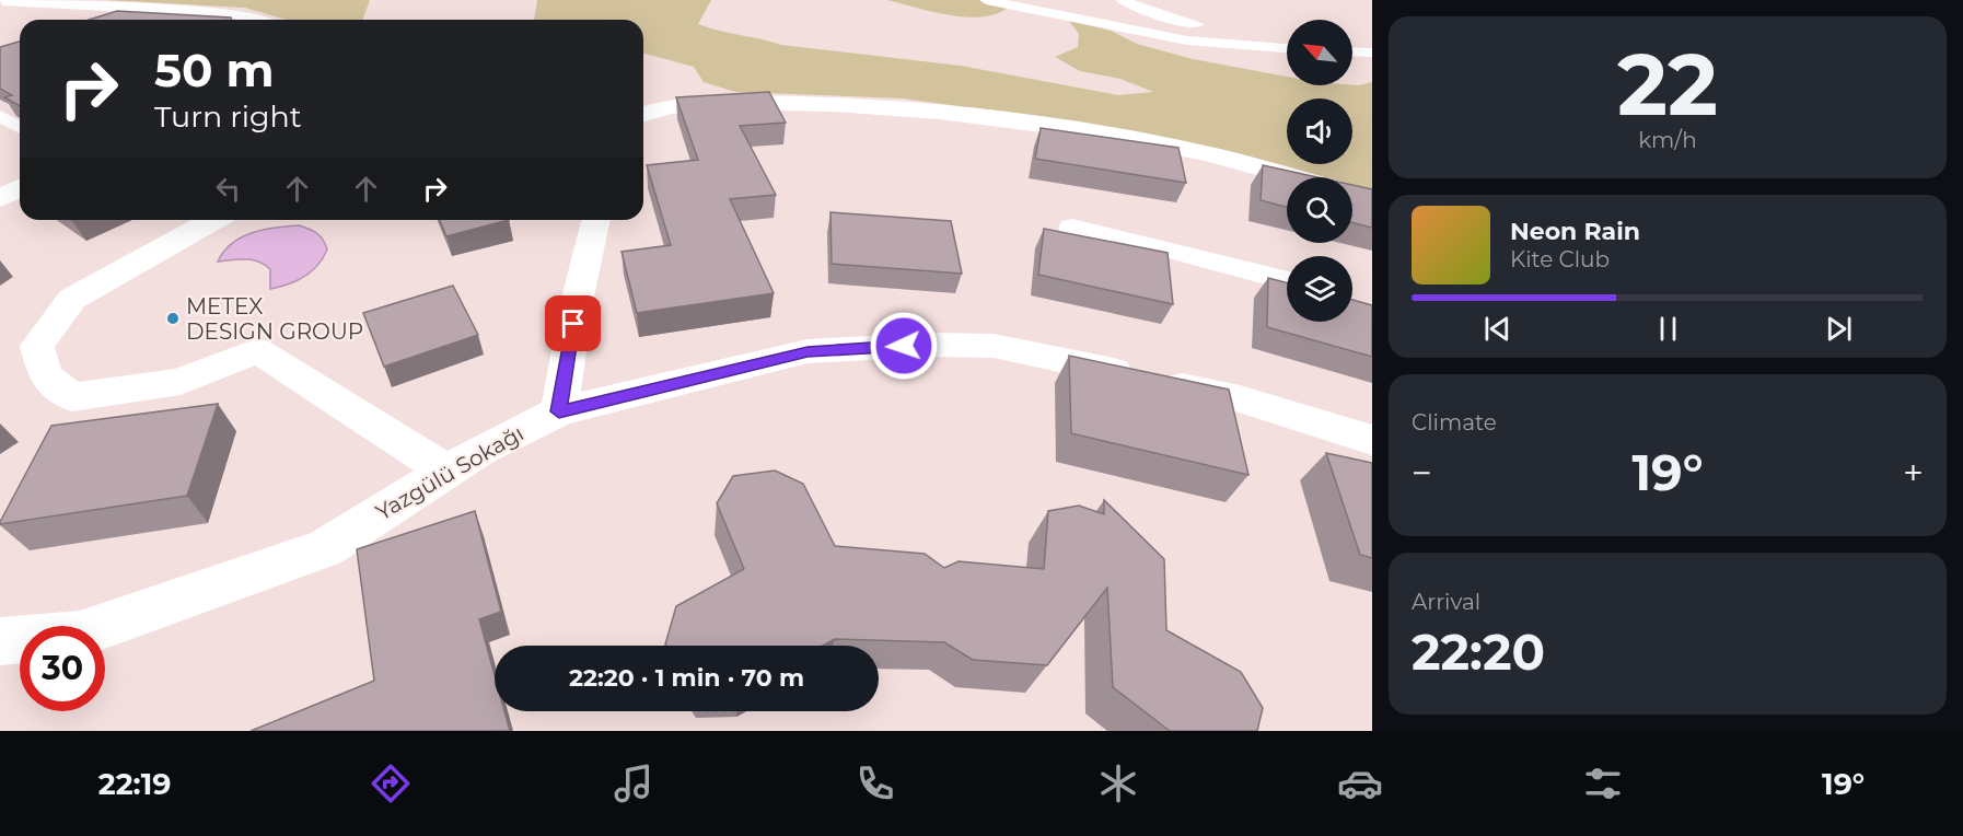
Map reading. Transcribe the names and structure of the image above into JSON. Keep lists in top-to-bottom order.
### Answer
{
  "streets": {
    "street": ["Yazgülü Sokağı"]
  },
  "places": ["METEX DESIGN GROUP"],
  "north": "top left",
  "page": {
    "tile": [
      ["22", "km/h"],
      "Climate",
      ["Arrival", "22:20"]
    ],
    "turn": ["50 m", "Turn right"],
    "song": ["Neon Rain", "Kite Club"],
    "heat": ["−", "19°", "+"],
    "limit": "30",
    "trip": "22:20 · 1 min · 70 m",
    "tabs": ["22:19", "19°"]
  }
}
